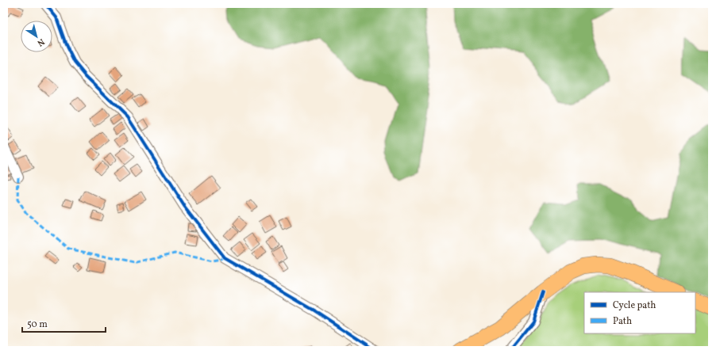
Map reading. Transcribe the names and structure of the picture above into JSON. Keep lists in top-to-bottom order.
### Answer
{
  "legend": ["Cycle path", "Path"],
  "scale_bar": "50 m",
  "north": "bottom right"
}
